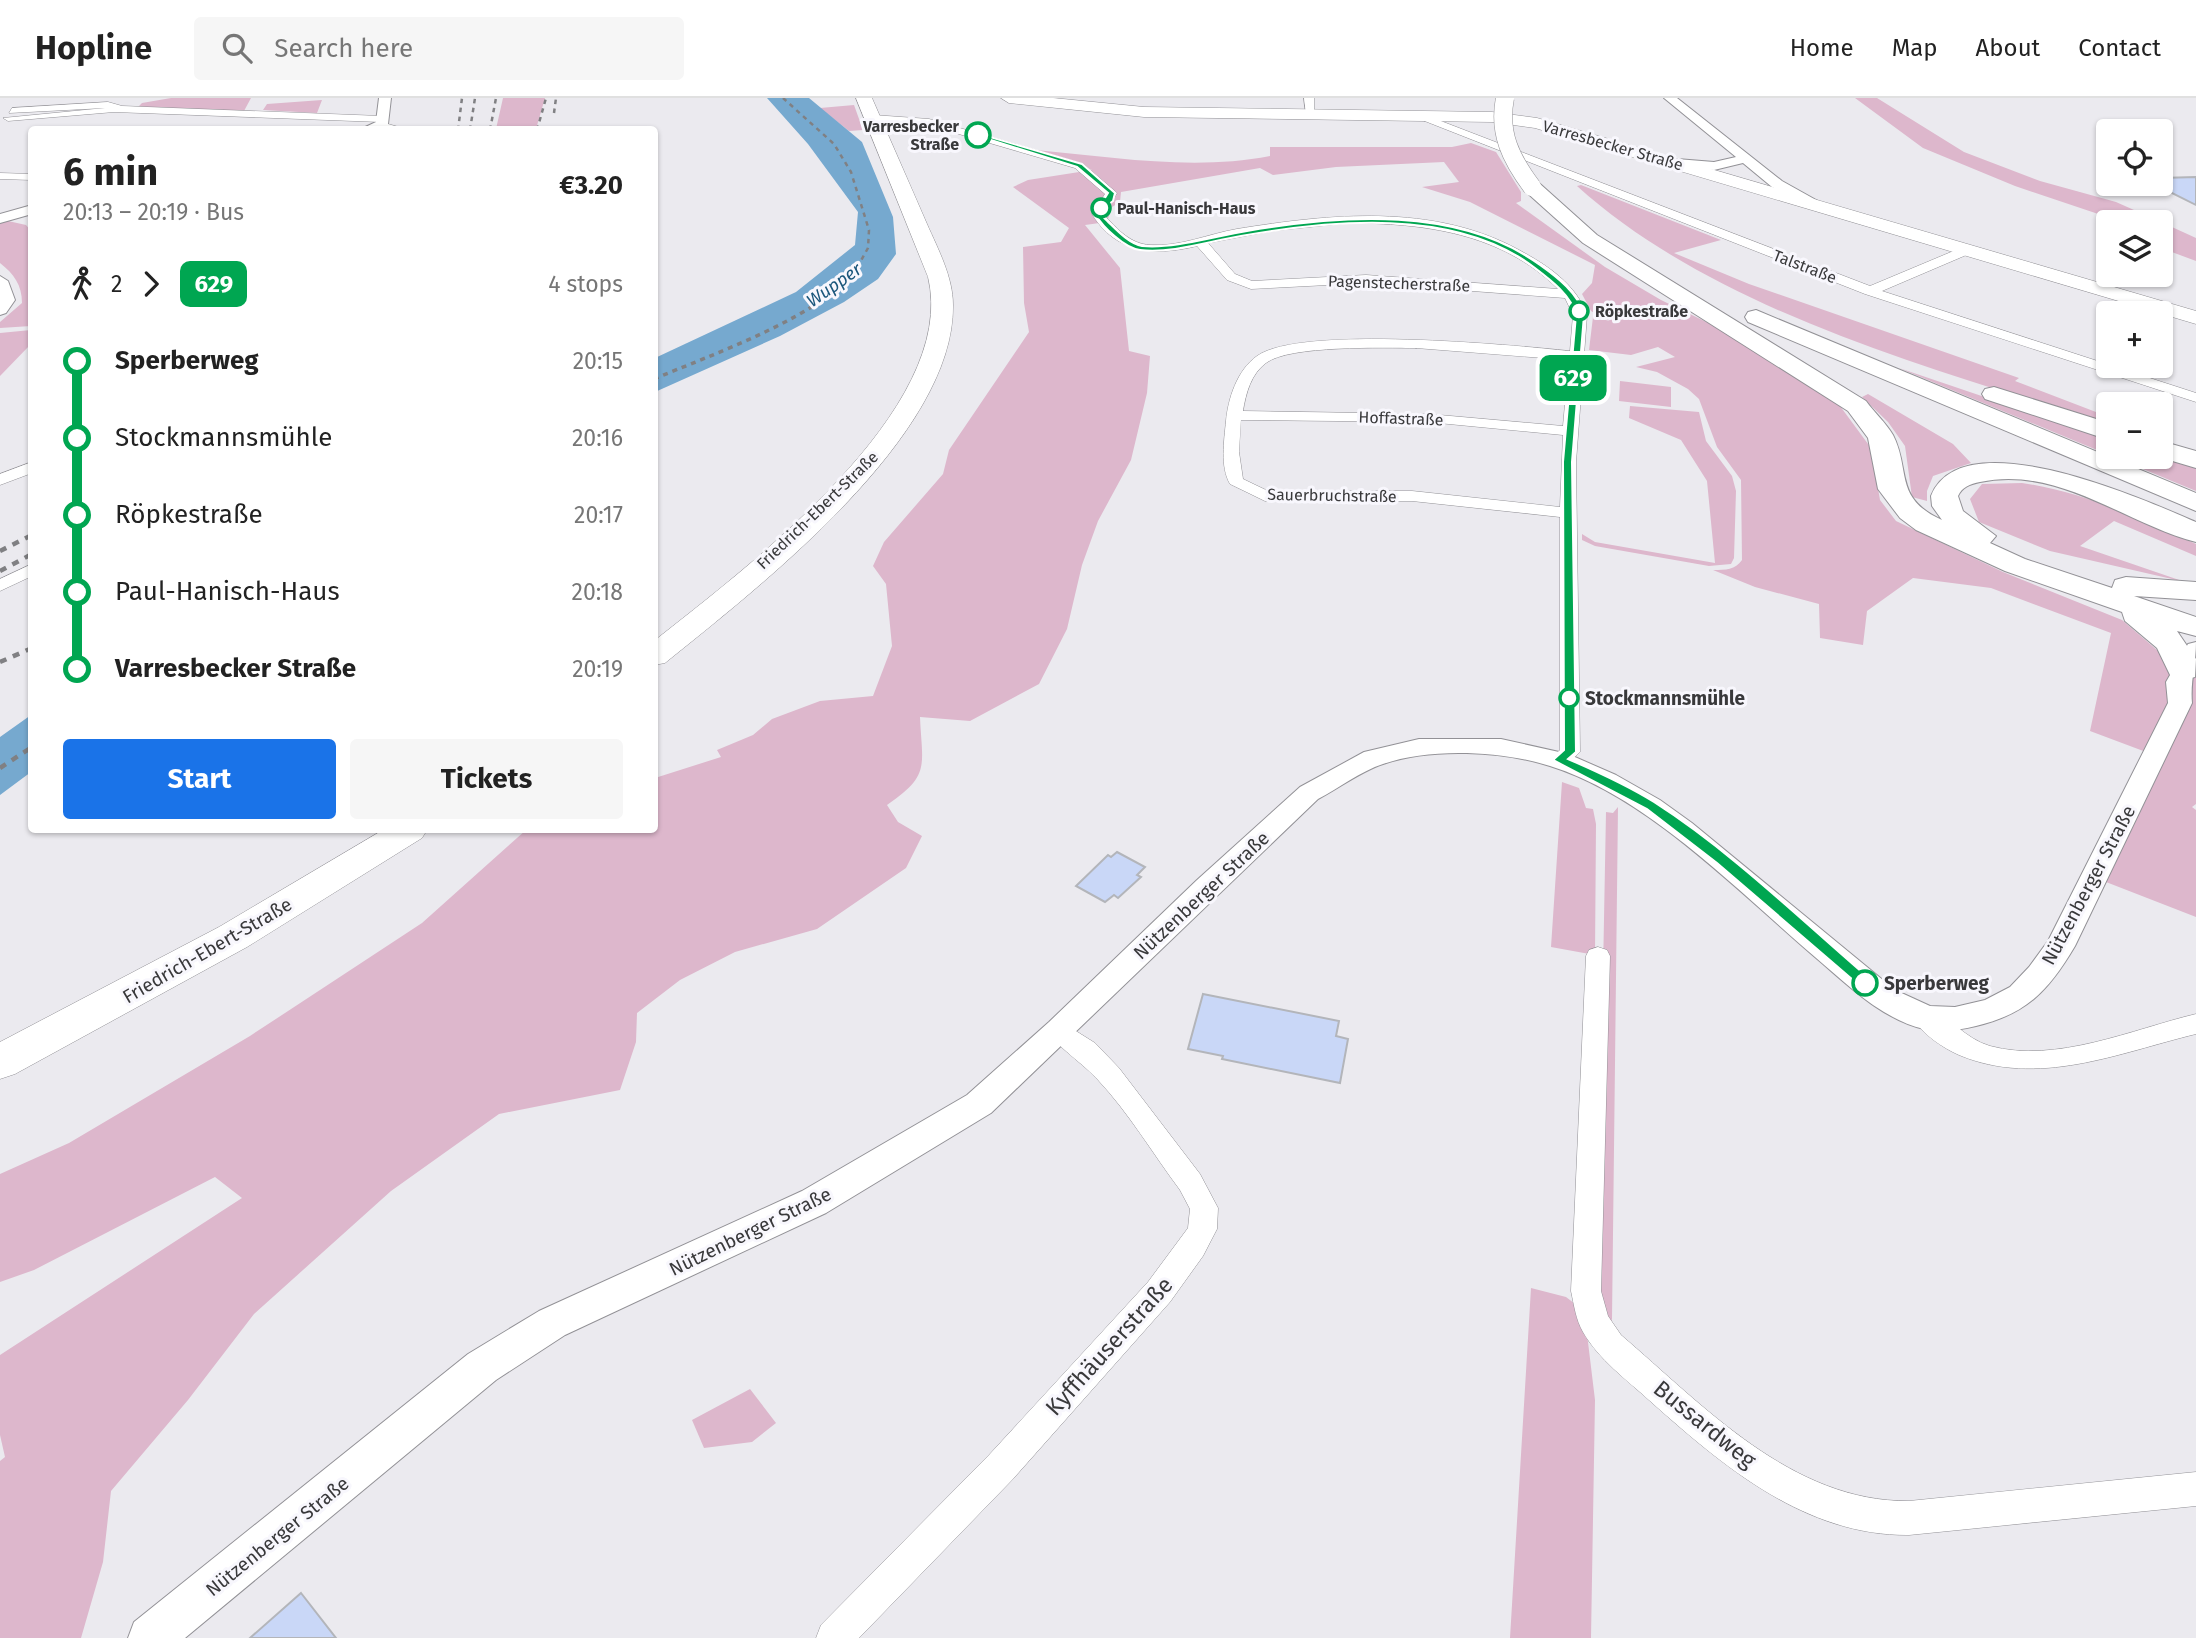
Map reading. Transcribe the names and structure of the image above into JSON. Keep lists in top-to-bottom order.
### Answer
{
  "streets": {
    "main road": ["Varresbecker Straße", "Friedrich-Ebert-Straße"],
    "street": [
      "Talstraße",
      "Pagenstecherstraße",
      "Hoffastraße",
      "Sauerbruchstraße",
      "Nützenberger Straße",
      "Kyffhäuserstraße",
      "Bussardweg"
    ]
  },
  "crossings": [
    ["Varresbecker Straße", "Talstraße"],
    ["Hoffastraße", "Sauerbruchstraße"],
    ["Nützenberger Straße", "Kyffhäuserstraße"]
  ],
  "water": ["Wupper"],
  "places": [
    "Varresbecker Straße",
    "Paul-Hanisch-Haus",
    "Röpkestraße",
    "Stockmannsmühle",
    "Sperberweg"
  ],
  "lines": ["bus line 629"],
  "page": {
    "header": "Hopline",
    "search": "Search here",
    "nav": [
      "Home",
      "Map",
      "About",
      "Contact"
    ],
    "on_map": "629",
    "map_buttons": ["+", "−"],
    "heading": ["6 min", "20:13 – 20:19 · Bus", "€3.20"],
    "legs": ["2", "629", "4 stops"],
    "list": [
      {
        "name": "Sperberweg",
        "value": "20:15"
      },
      {
        "name": "Stockmannsmühle",
        "value": "20:16"
      },
      {
        "name": "Röpkestraße",
        "value": "20:17"
      },
      {
        "name": "Paul-Hanisch-Haus",
        "value": "20:18"
      },
      {
        "name": "Varresbecker Straße",
        "value": "20:19"
      }
    ],
    "buttons": ["Start", "Tickets"]
  }
}
